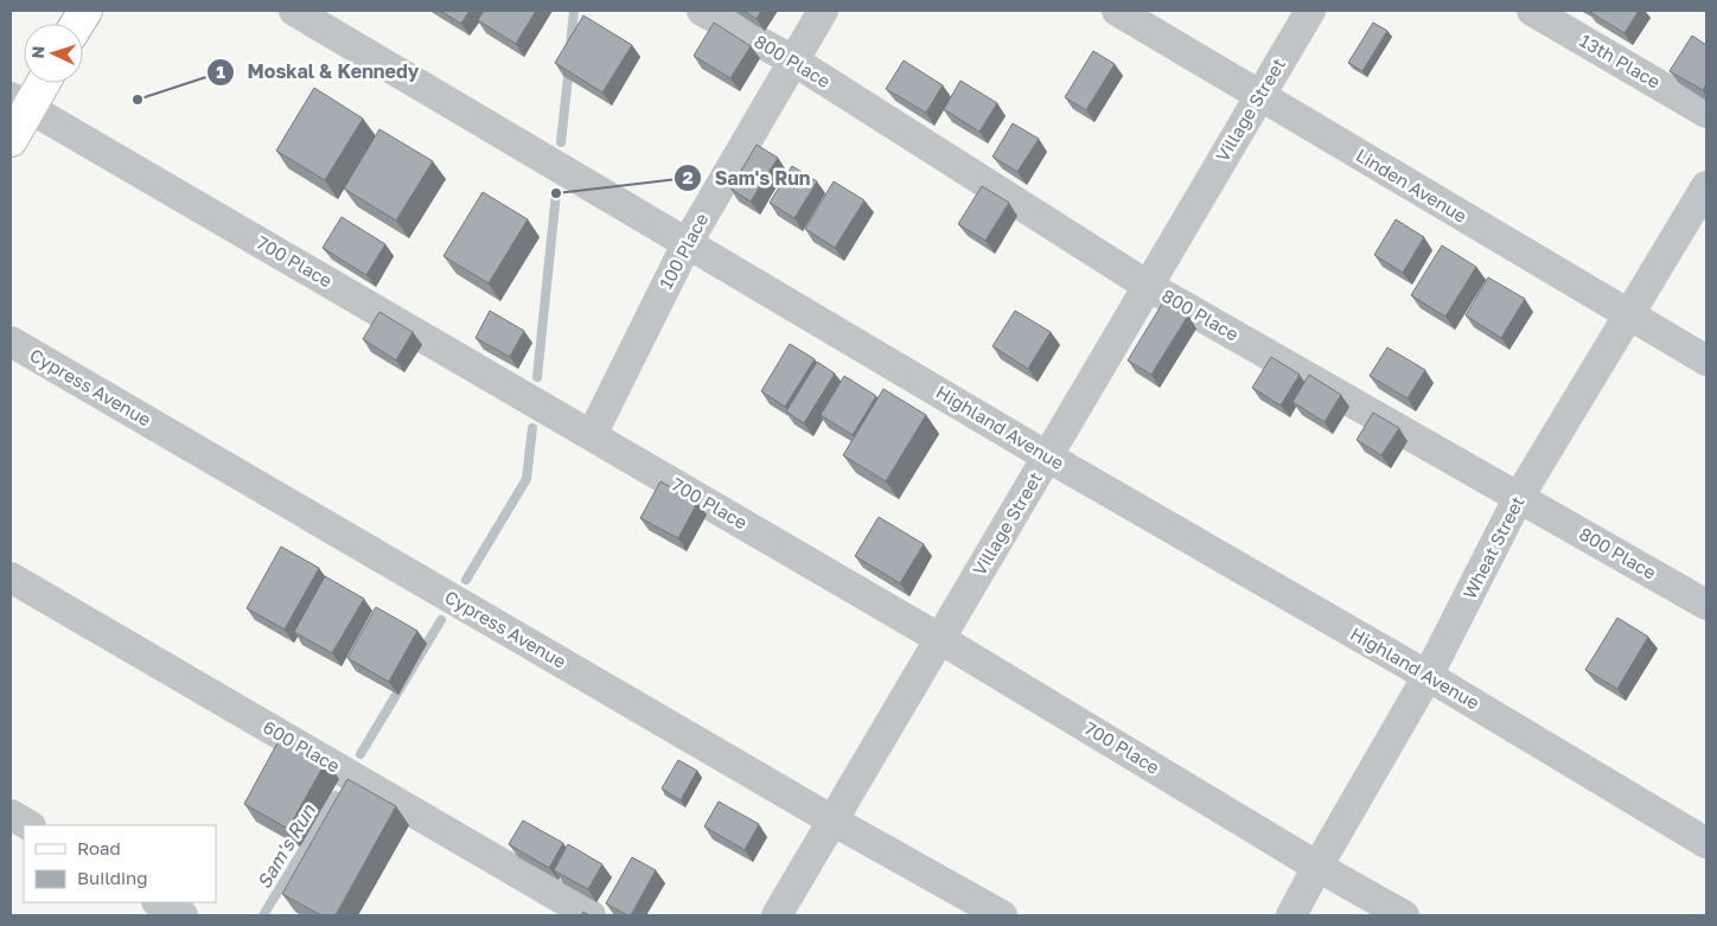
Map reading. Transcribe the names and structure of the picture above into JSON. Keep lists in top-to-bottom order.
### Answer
{
  "streets": {
    "street": [
      "800 Place",
      "13th Place",
      "Village Street",
      "Linden Avenue",
      "100 Place",
      "700 Place",
      "Cypress Avenue",
      "Highland Avenue",
      "Wheat Street",
      "600 Place"
    ]
  },
  "crossings": [
    ["800 Place", "Village Street"],
    ["800 Place", "100 Place"],
    ["800 Place", "Wheat Street"],
    ["Village Street", "Linden Avenue"],
    ["Village Street", "700 Place"],
    ["Village Street", "Cypress Avenue"],
    ["Village Street", "Highland Avenue"],
    ["Linden Avenue", "Wheat Street"],
    ["100 Place", "700 Place"],
    ["100 Place", "Highland Avenue"],
    ["700 Place", "Wheat Street"],
    ["Highland Avenue", "Wheat Street"]
  ],
  "water": ["Sam's Run"],
  "places": ["Moskal & Kennedy", "Sam's Run"],
  "legend": ["Road", "Building"],
  "north": "left"
}
